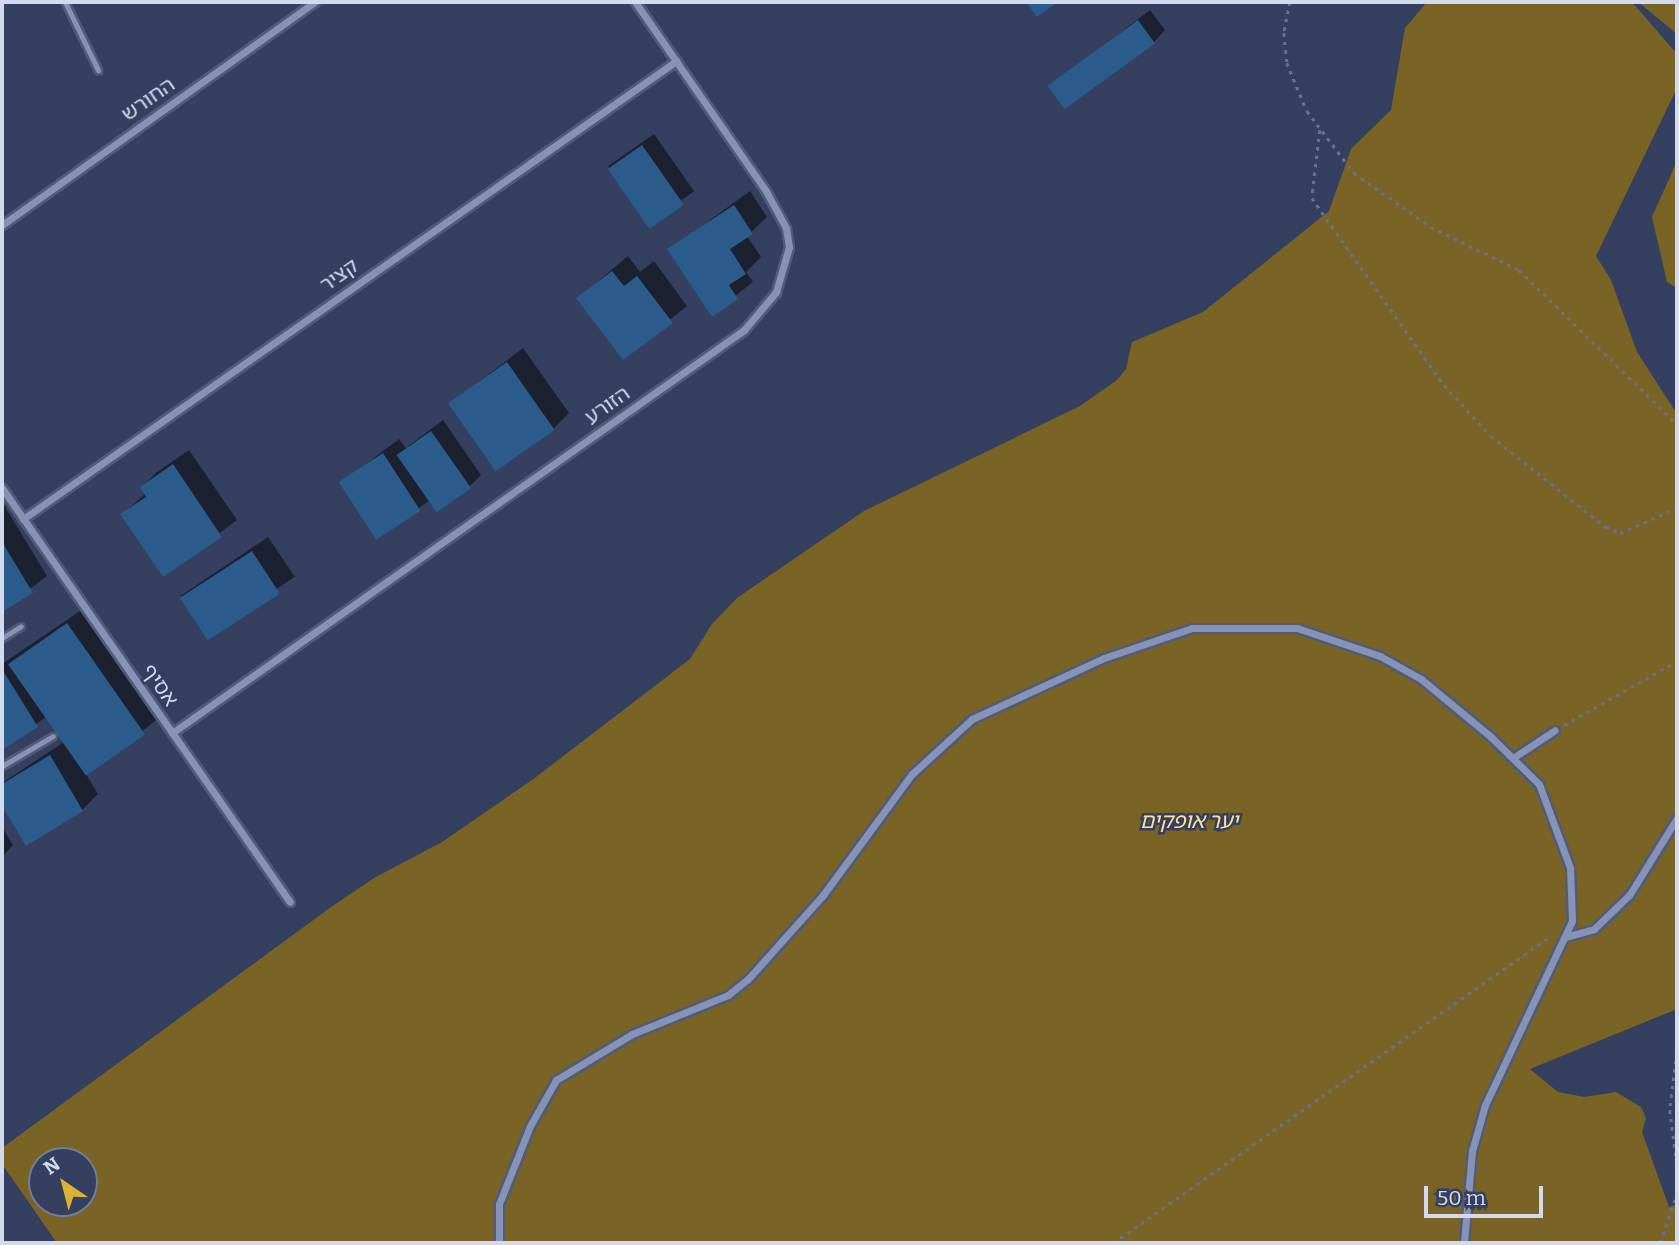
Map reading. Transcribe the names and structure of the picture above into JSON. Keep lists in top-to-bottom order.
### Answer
{
  "streets": {
    "street": [
      "החורש",
      "קציר",
      "הזורע",
      "אסיף"
    ]
  },
  "crossings": [
    ["קציר", "הזורע"],
    ["קציר", "אסיף"],
    ["הזורע", "אסיף"]
  ],
  "parks": ["יער אופקים"],
  "scale_bar": "50 m",
  "north": "top left"
}
